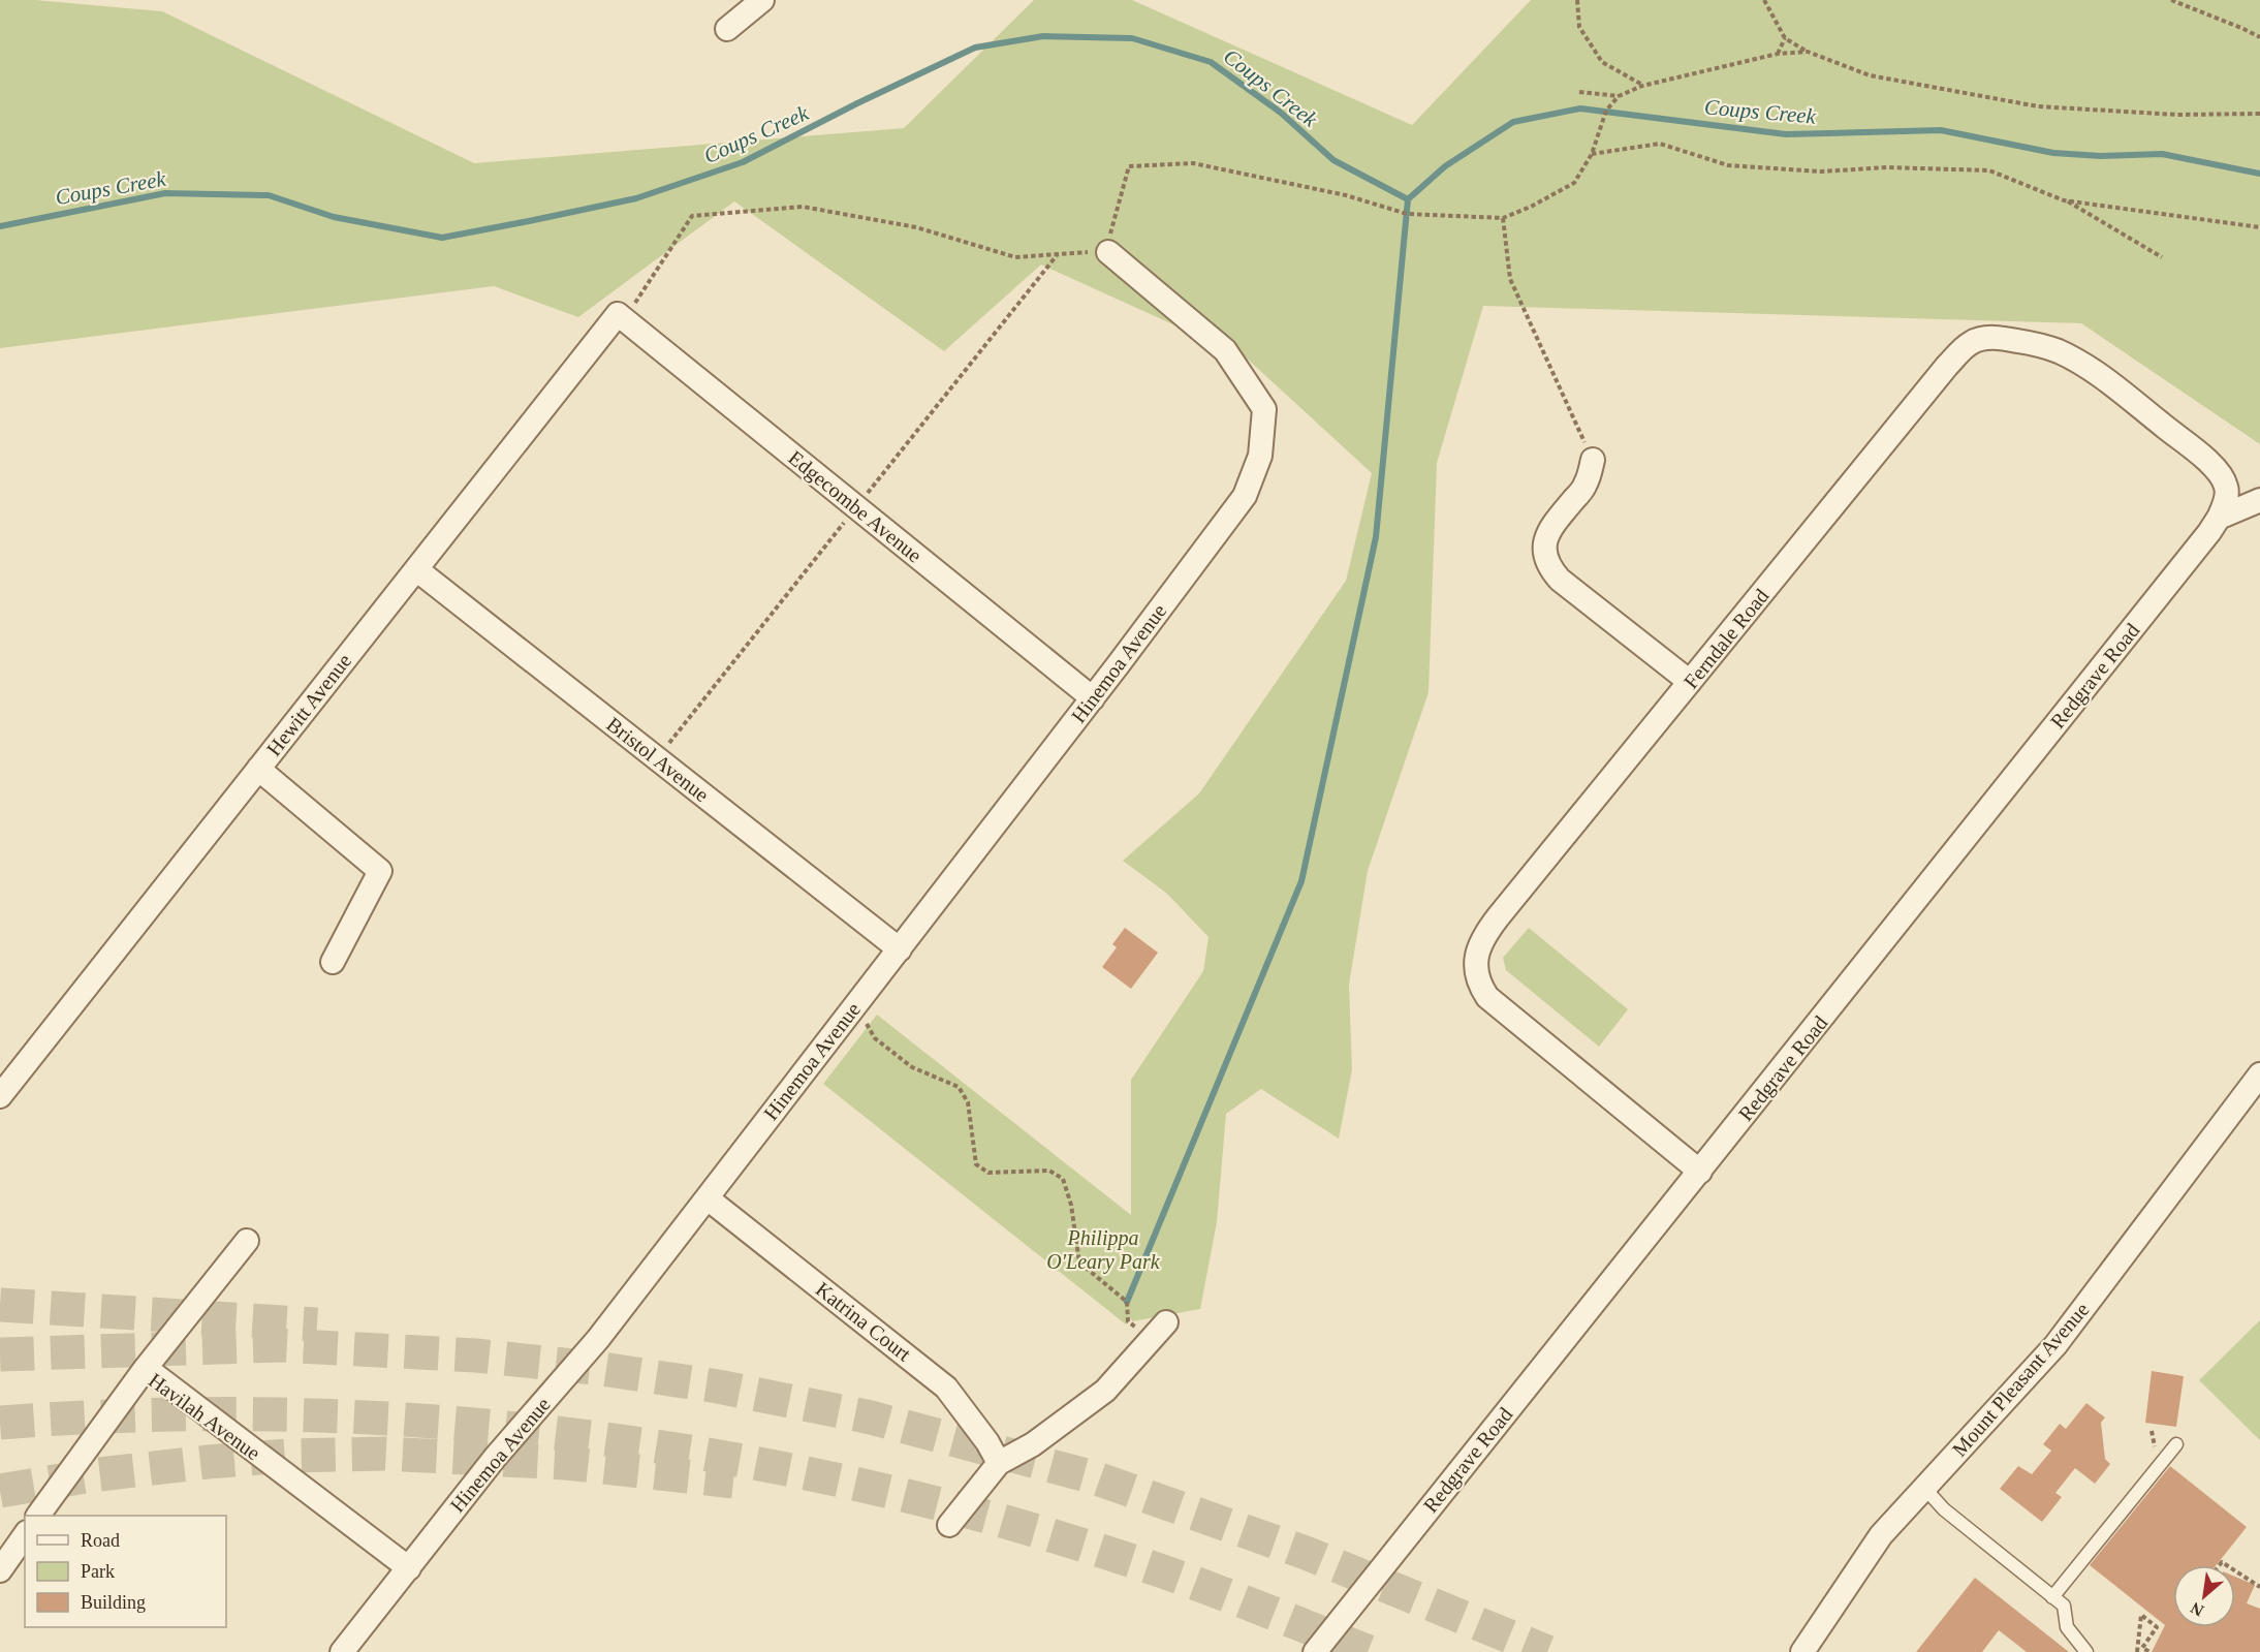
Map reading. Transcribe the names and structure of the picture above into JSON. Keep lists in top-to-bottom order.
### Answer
{
  "streets": {
    "street": [
      "Edgecombe Avenue",
      "Ferndale Road",
      "Hinemoa Avenue",
      "Redgrave Road",
      "Hewitt Avenue",
      "Bristol Avenue",
      "Katrina Court",
      "Mount Pleasant Avenue",
      "Havilah Avenue"
    ]
  },
  "crossings": [
    ["Edgecombe Avenue", "Hinemoa Avenue"],
    ["Edgecombe Avenue", "Hewitt Avenue"],
    ["Ferndale Road", "Redgrave Road"],
    ["Hinemoa Avenue", "Bristol Avenue"],
    ["Hinemoa Avenue", "Katrina Court"],
    ["Hinemoa Avenue", "Havilah Avenue"],
    ["Hewitt Avenue", "Bristol Avenue"]
  ],
  "water": ["Coups Creek"],
  "parks": ["Philippa O'Leary Park"],
  "legend": ["Road", "Park", "Building"],
  "north": "bottom left"
}
